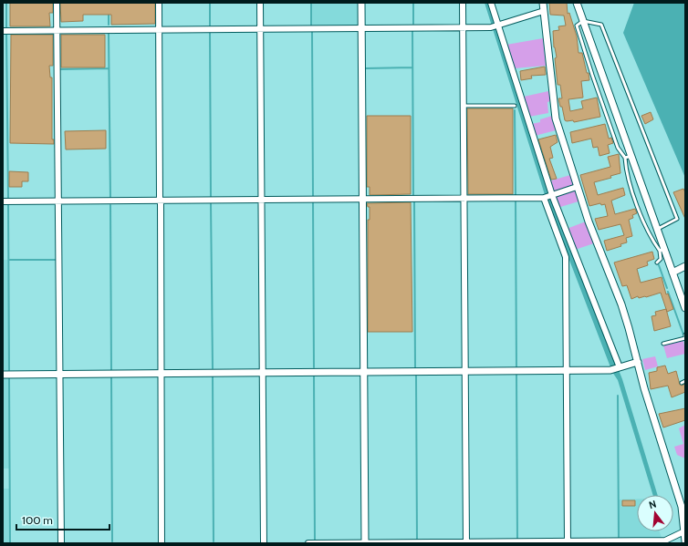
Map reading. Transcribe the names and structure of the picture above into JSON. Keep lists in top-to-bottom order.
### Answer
{
  "scale_bar": "100 m",
  "north": "top"
}
